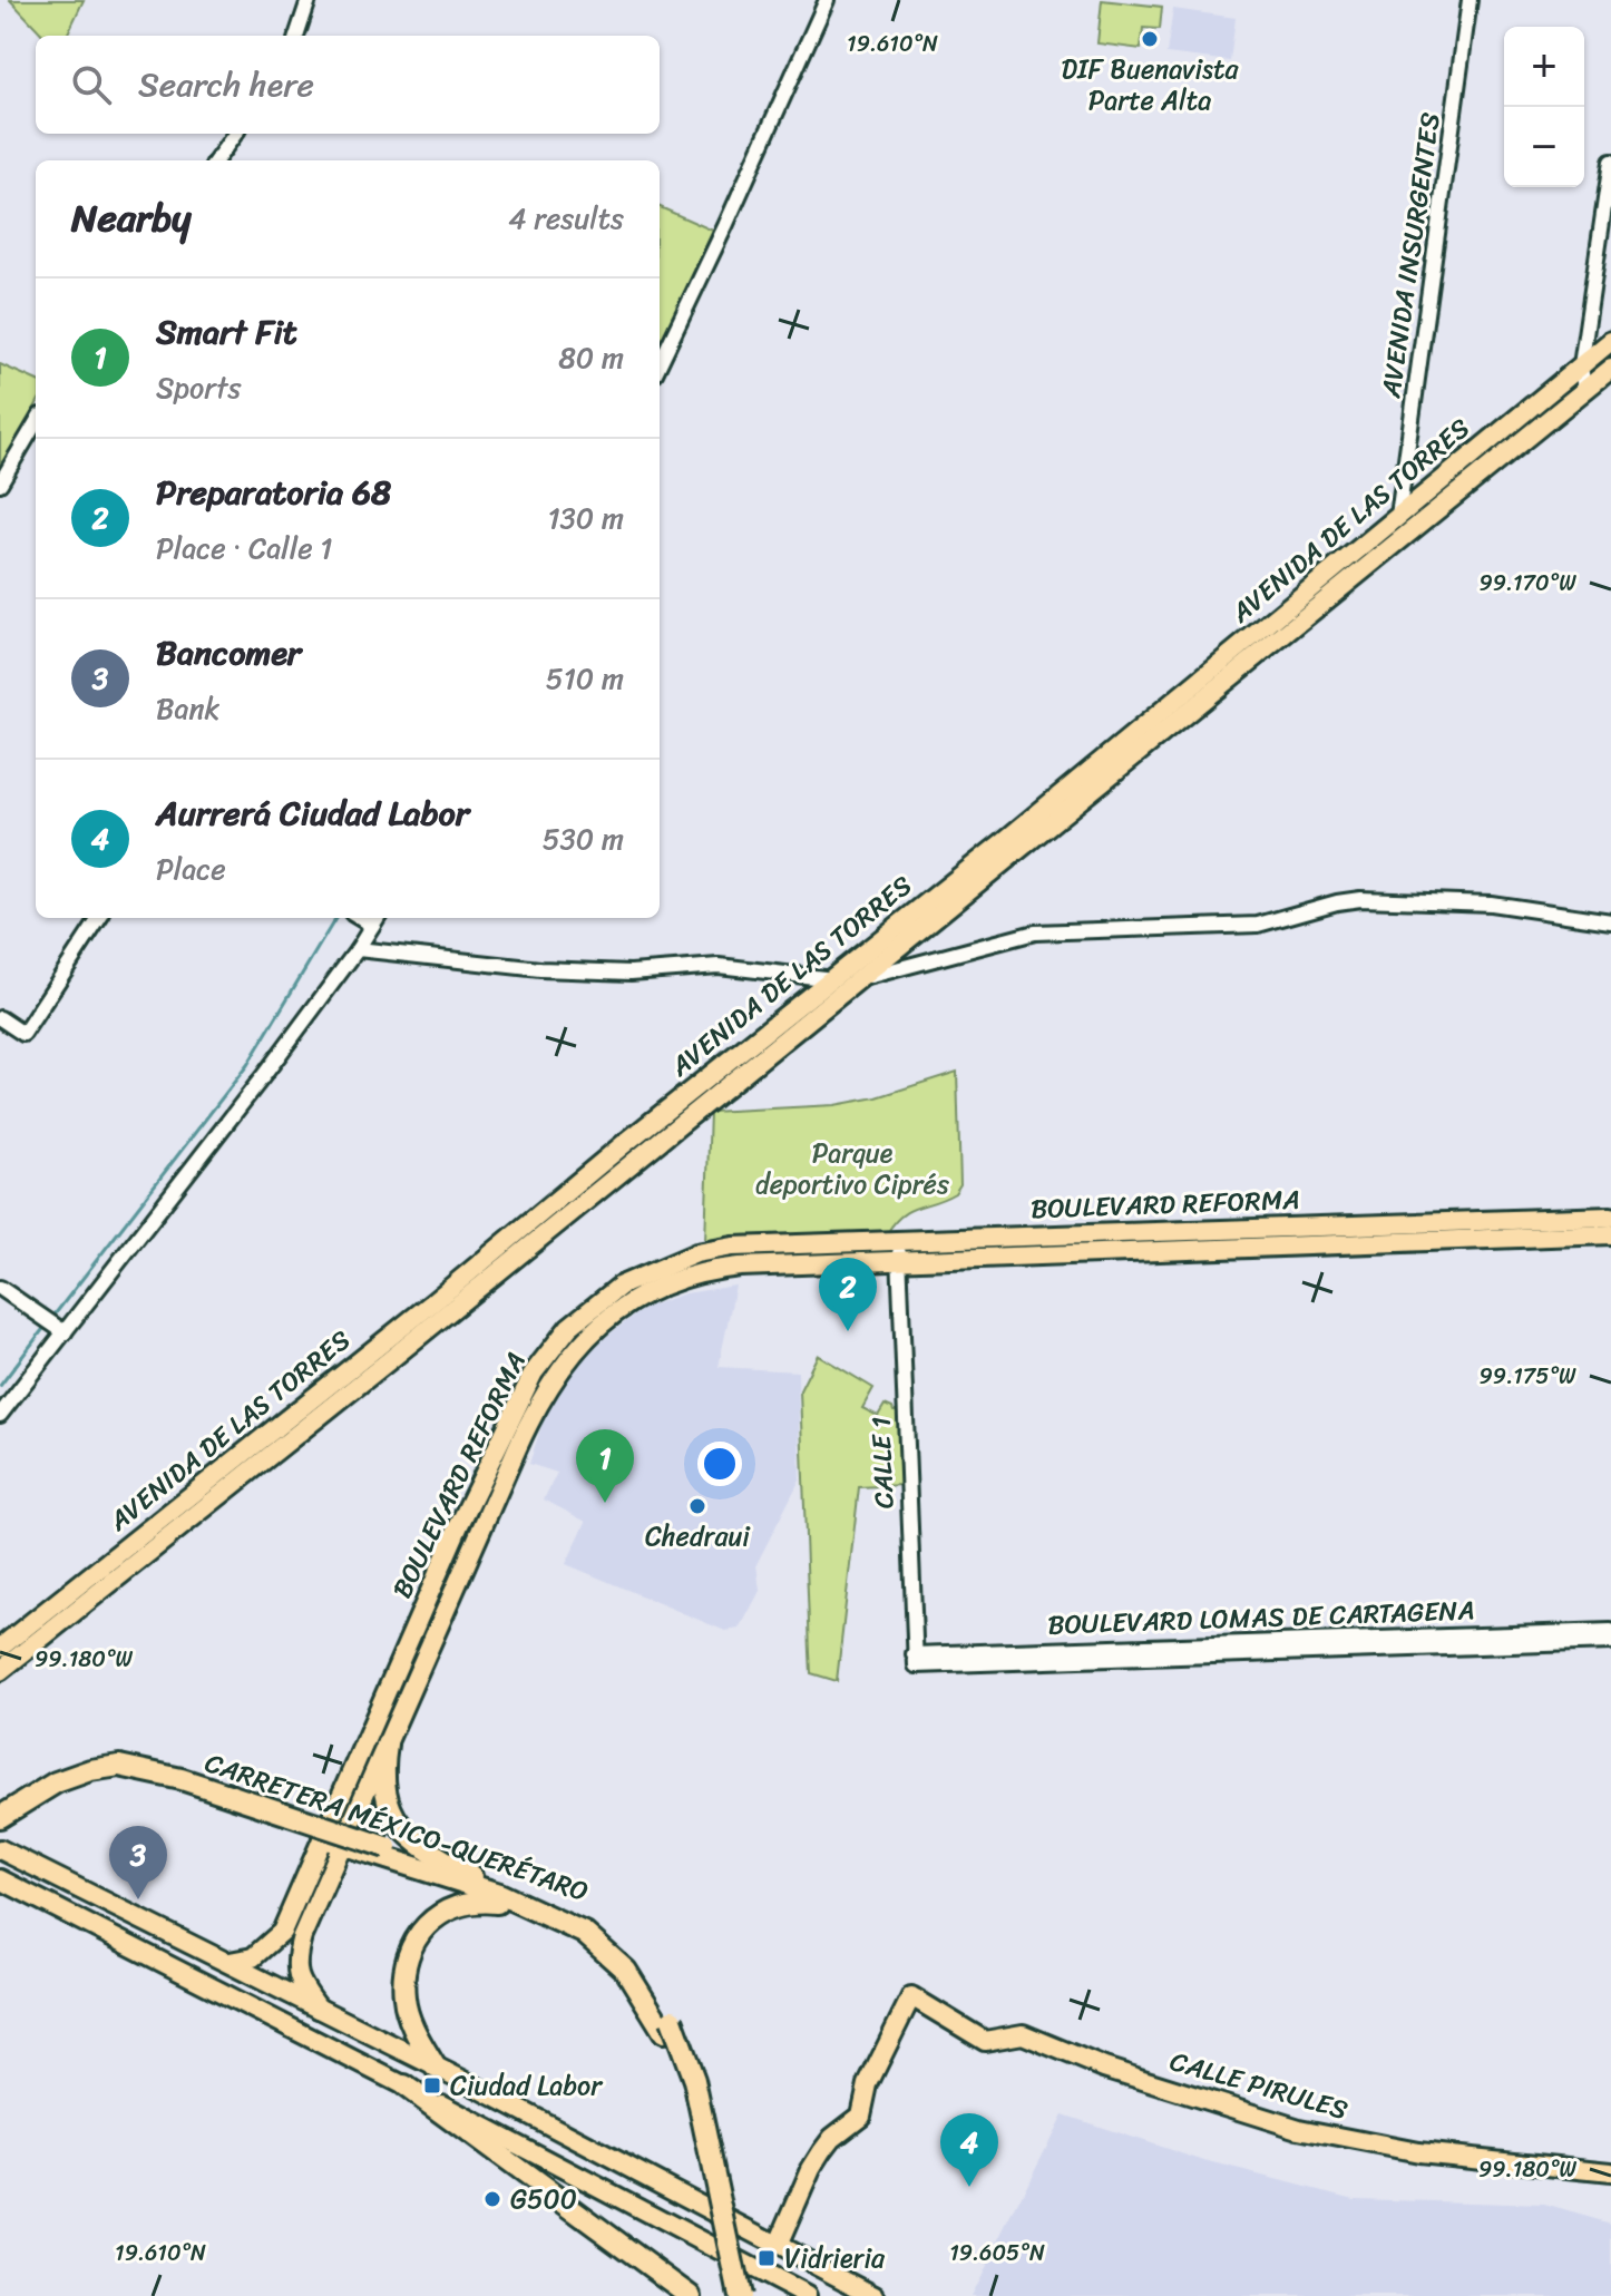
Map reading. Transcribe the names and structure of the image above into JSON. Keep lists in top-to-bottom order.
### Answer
{
  "streets": {
    "highway": ["CARRETERA MÉXICO-QUERÉTARO"],
    "main road": ["AVENIDA DE LAS TORRES", "BOULEVARD REFORMA", "CALLE PIRULES"],
    "street": ["AVENIDA INSURGENTES", "CALLE 1", "BOULEVARD LOMAS DE CARTAGENA"]
  },
  "crossings": [
    ["AVENIDA INSURGENTES", "AVENIDA DE LAS TORRES"],
    ["BOULEVARD REFORMA", "CALLE 1"],
    ["BOULEVARD REFORMA", "CARRETERA MÉXICO-QUERÉTARO"],
    ["CALLE 1", "BOULEVARD LOMAS DE CARTAGENA"]
  ],
  "parks": ["Parque deportivo Ciprés"],
  "places": {
    "other": ["DIF Buenavista Parte Alta", "Chedraui", "G500"],
    "transit": ["Ciudad Labor", "Vidrieria"]
  },
  "page": {
    "map_buttons": ["+", "−"],
    "search": "Search here",
    "heading": ["Nearby", "4 results"],
    "list": [
      {
        "mark": "1",
        "name": "Smart Fit",
        "note": "Sports",
        "value": "80 m"
      },
      {
        "mark": "2",
        "name": "Preparatoria 68",
        "note": "Place · Calle 1",
        "value": "130 m"
      },
      {
        "mark": "3",
        "name": "Bancomer",
        "note": "Bank",
        "value": "510 m"
      },
      {
        "mark": "4",
        "name": "Aurrerá Ciudad Labor",
        "note": "Place",
        "value": "530 m"
      }
    ],
    "pins": [
      "2",
      "1",
      "3",
      "4"
    ]
  },
  "coordinates": [
    "19.610°N",
    "99.170°W",
    "99.175°W",
    "99.180°W",
    "19.605°N"
  ]
}
